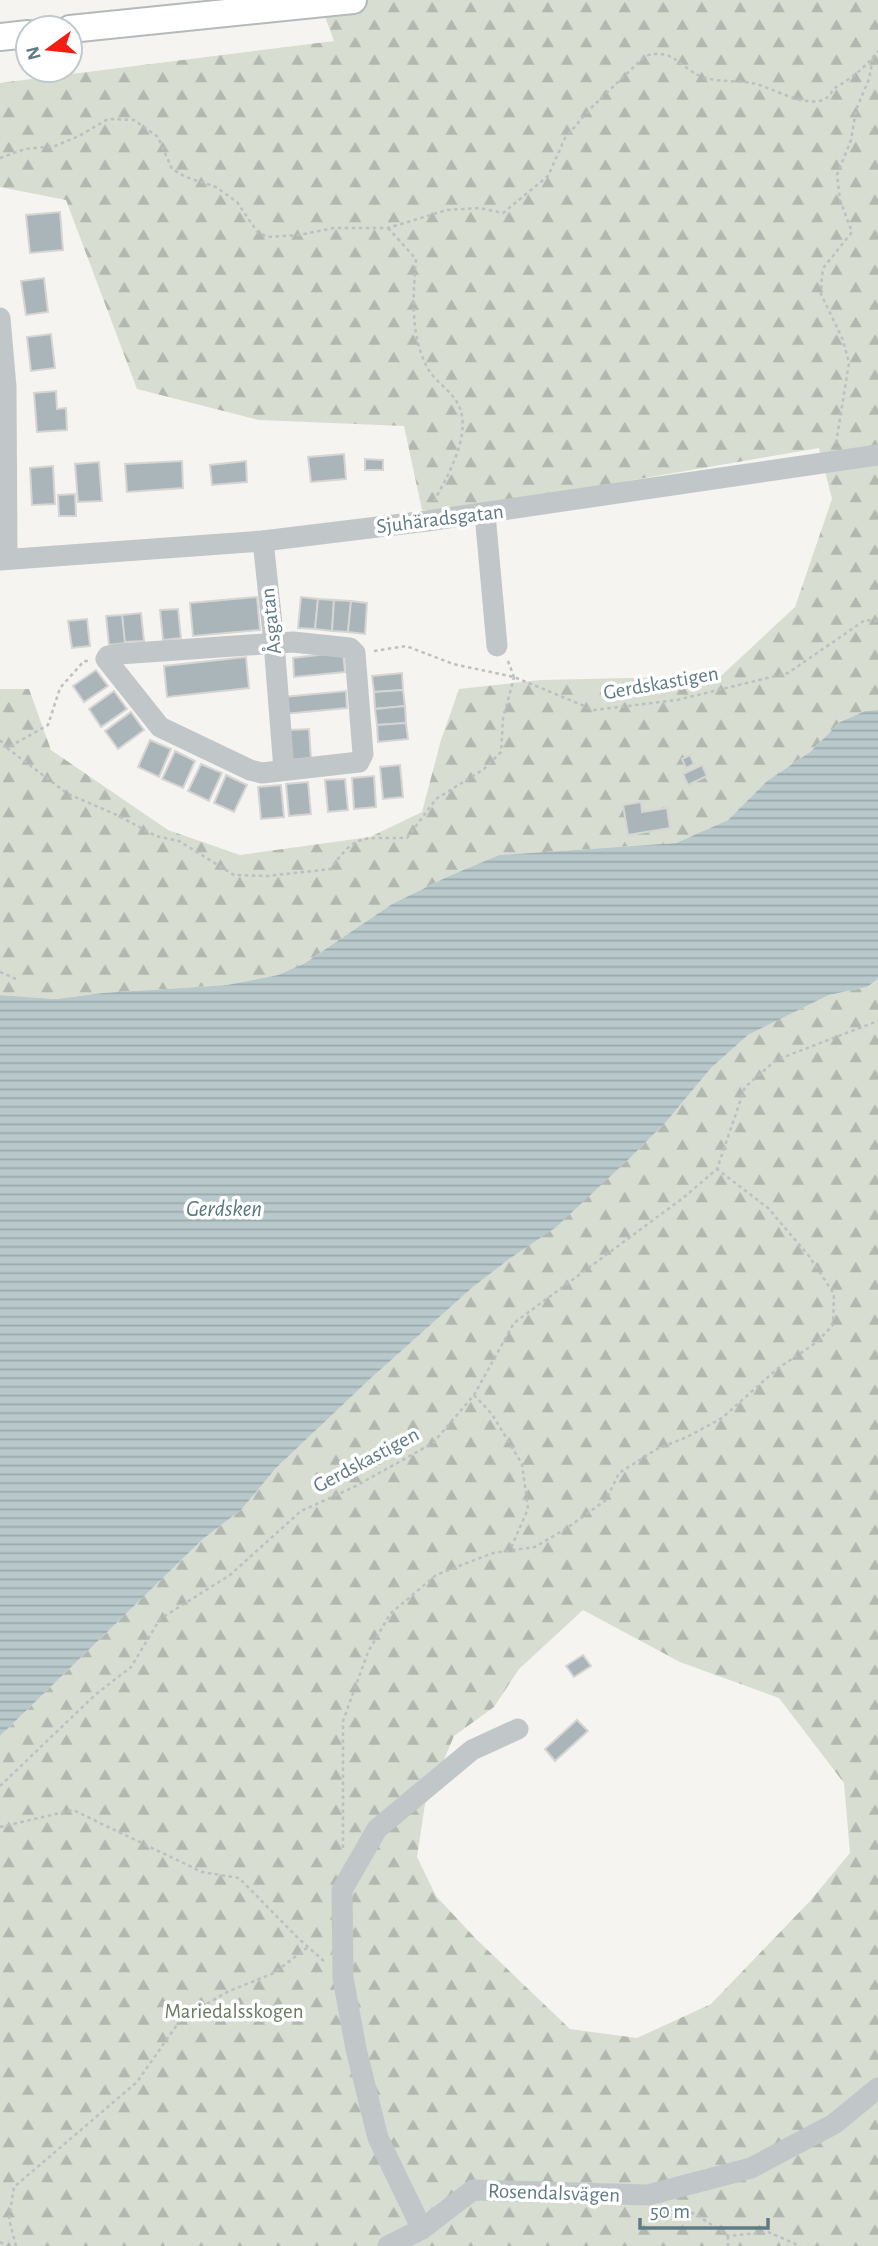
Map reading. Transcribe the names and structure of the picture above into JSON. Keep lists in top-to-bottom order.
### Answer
{
  "streets": {
    "street": ["Sjuhäradsgatan", "Åsgatan", "Rosendalsvägen"],
    "path": ["Gerdskastigen"]
  },
  "crossings": [
    ["Sjuhäradsgatan", "Åsgatan"]
  ],
  "water": ["Gerdsken"],
  "parks": ["Mariedalsskogen"],
  "scale_bar": "50 m",
  "north": "left"
}
